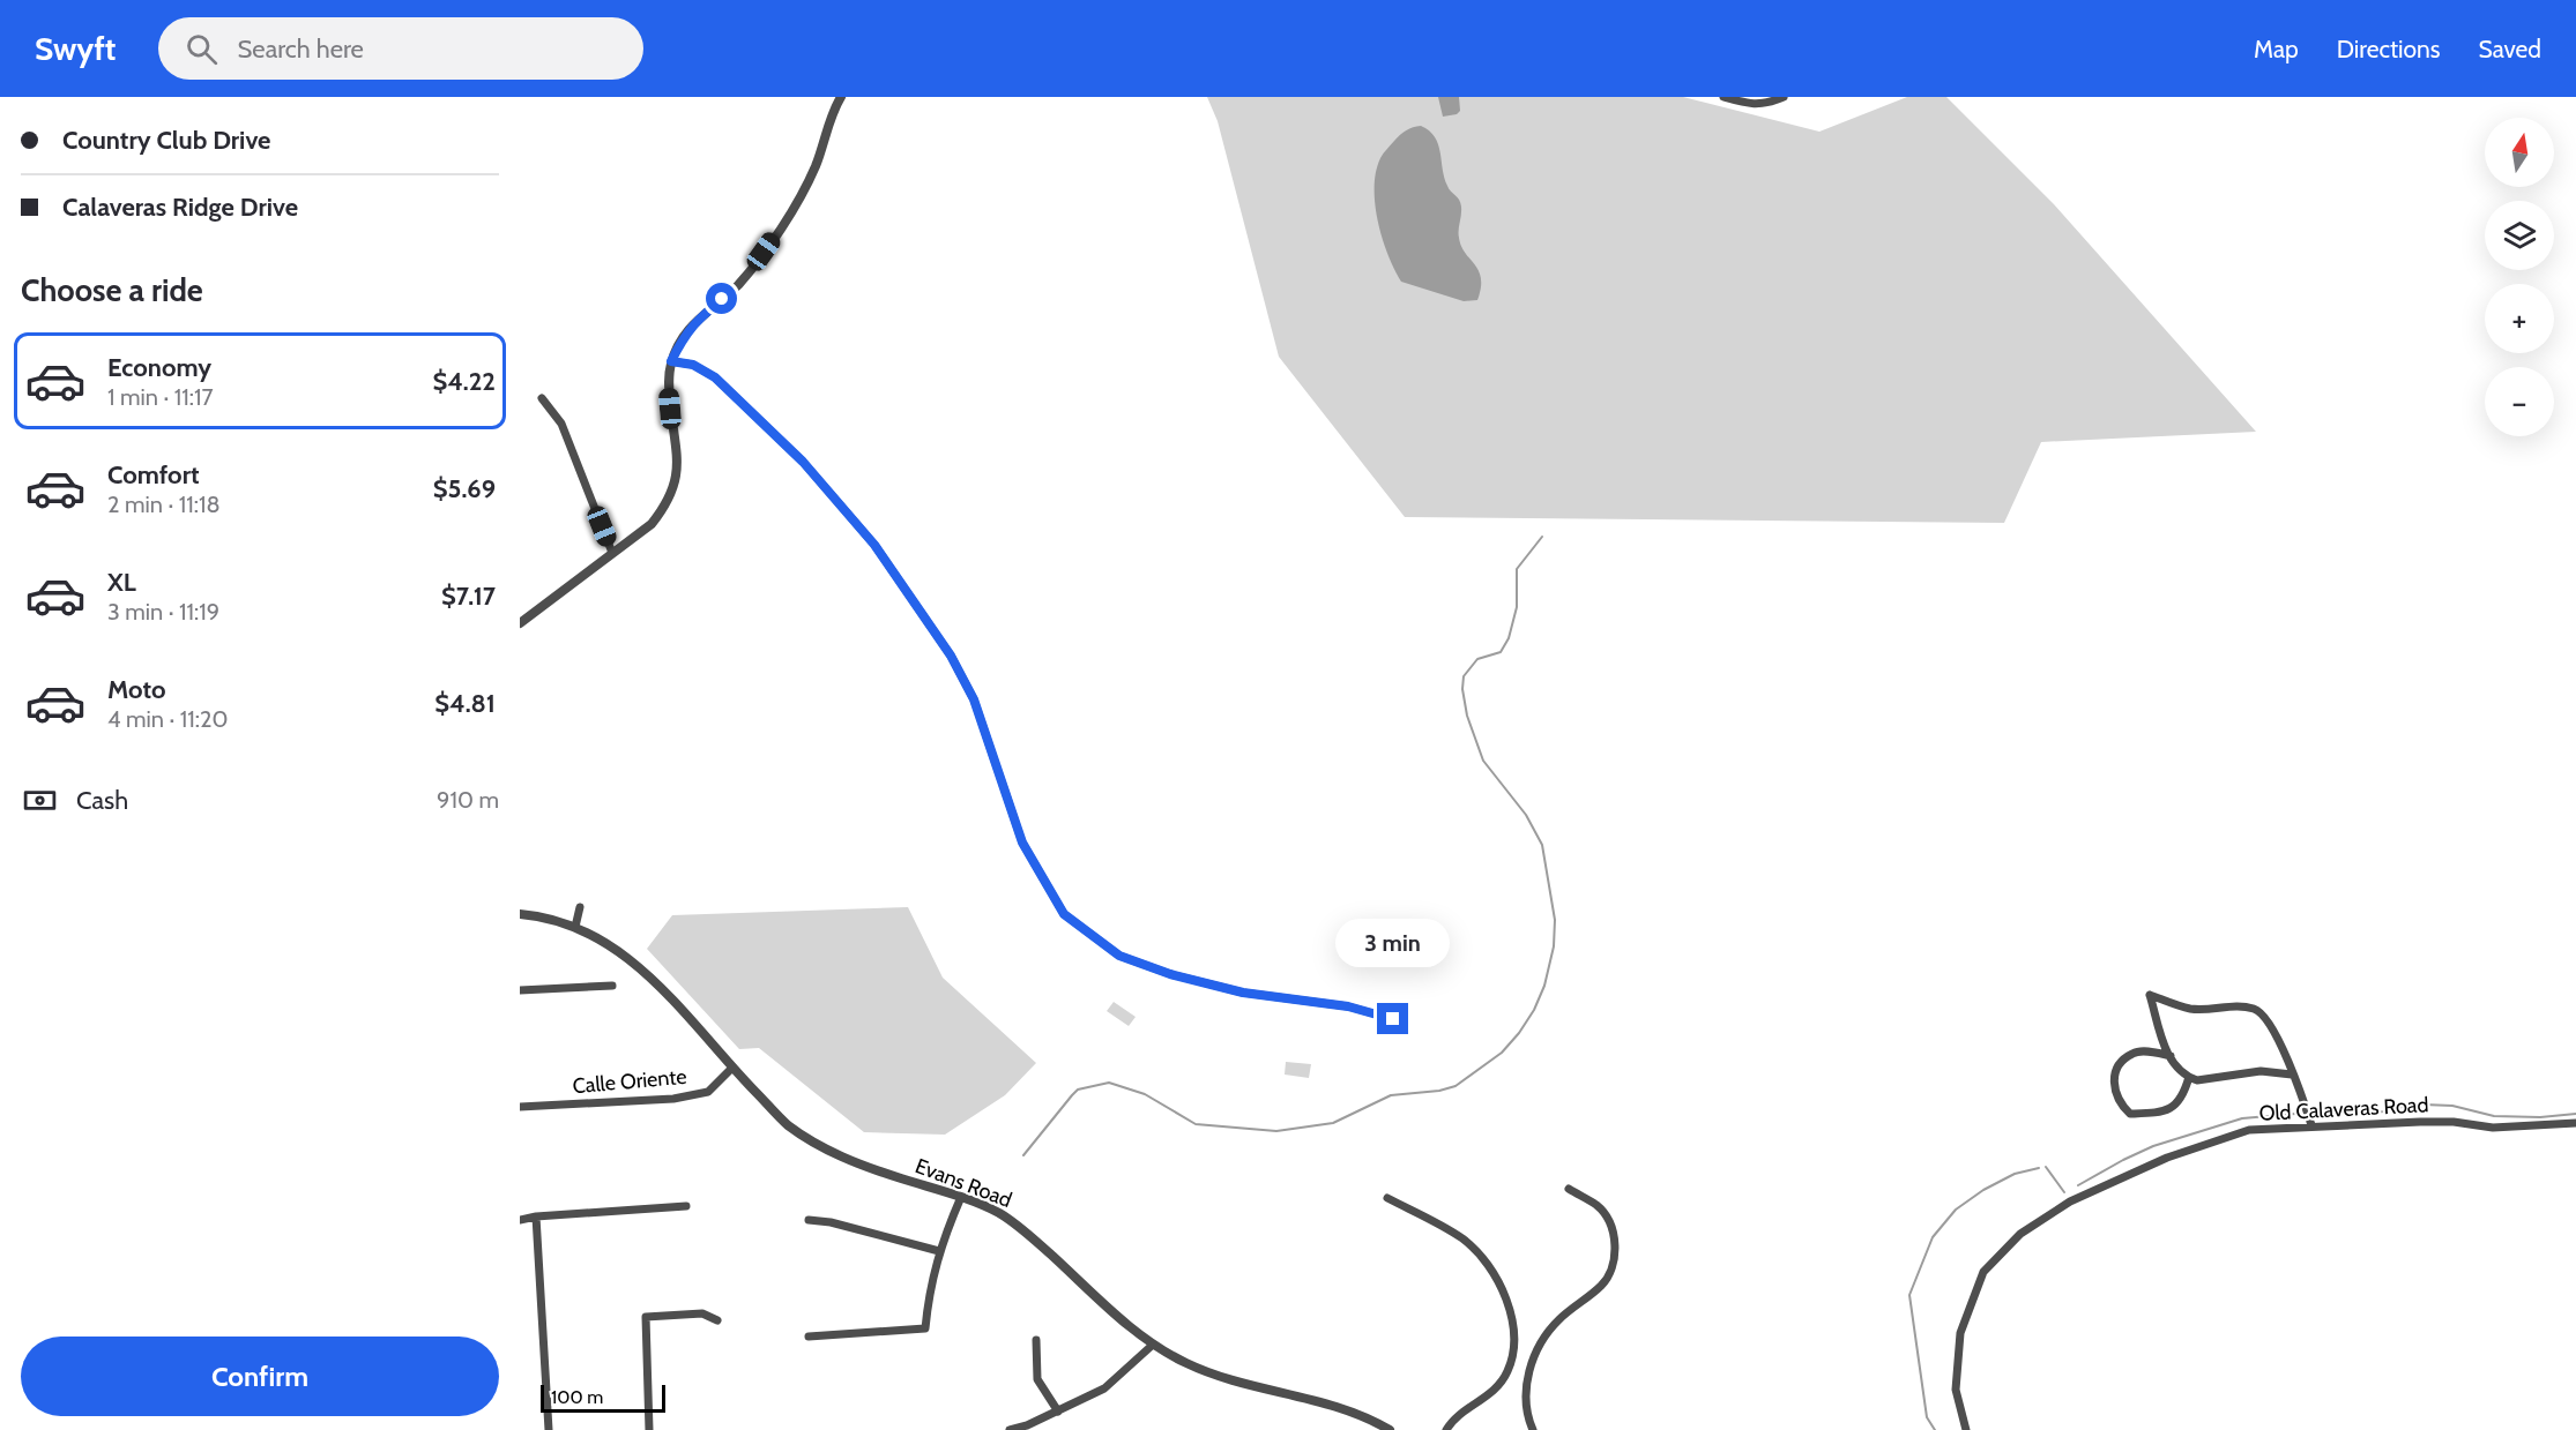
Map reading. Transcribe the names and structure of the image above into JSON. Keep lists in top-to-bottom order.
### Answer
{
  "streets": {
    "street": ["Calle Oriente", "Old Calaveras Road", "Evans Road"]
  },
  "crossings": [
    ["Calle Oriente", "Evans Road"]
  ],
  "scale_bar": "100 m",
  "north": "top",
  "page": {
    "header": "Swyft",
    "search": "Search here",
    "nav": ["Map", "Directions", "Saved"],
    "banner": ["Country Club Drive", "Calaveras Ridge Drive"],
    "map_buttons": ["+", "−"],
    "heading": "Choose a ride",
    "list": [
      {
        "name": "Economy",
        "note": "1 min · 11:17",
        "value": "$4.22"
      },
      {
        "name": "Comfort",
        "note": "2 min · 11:18",
        "value": "$5.69"
      },
      {
        "name": "XL",
        "note": "3 min · 11:19",
        "value": "$7.17"
      },
      {
        "name": "Moto",
        "note": "4 min · 11:20",
        "value": "$4.81"
      }
    ],
    "pay": ["Cash", "910 m"],
    "bubble": "3 min",
    "buttons": "Confirm",
    "scale": "100 m"
  }
}
